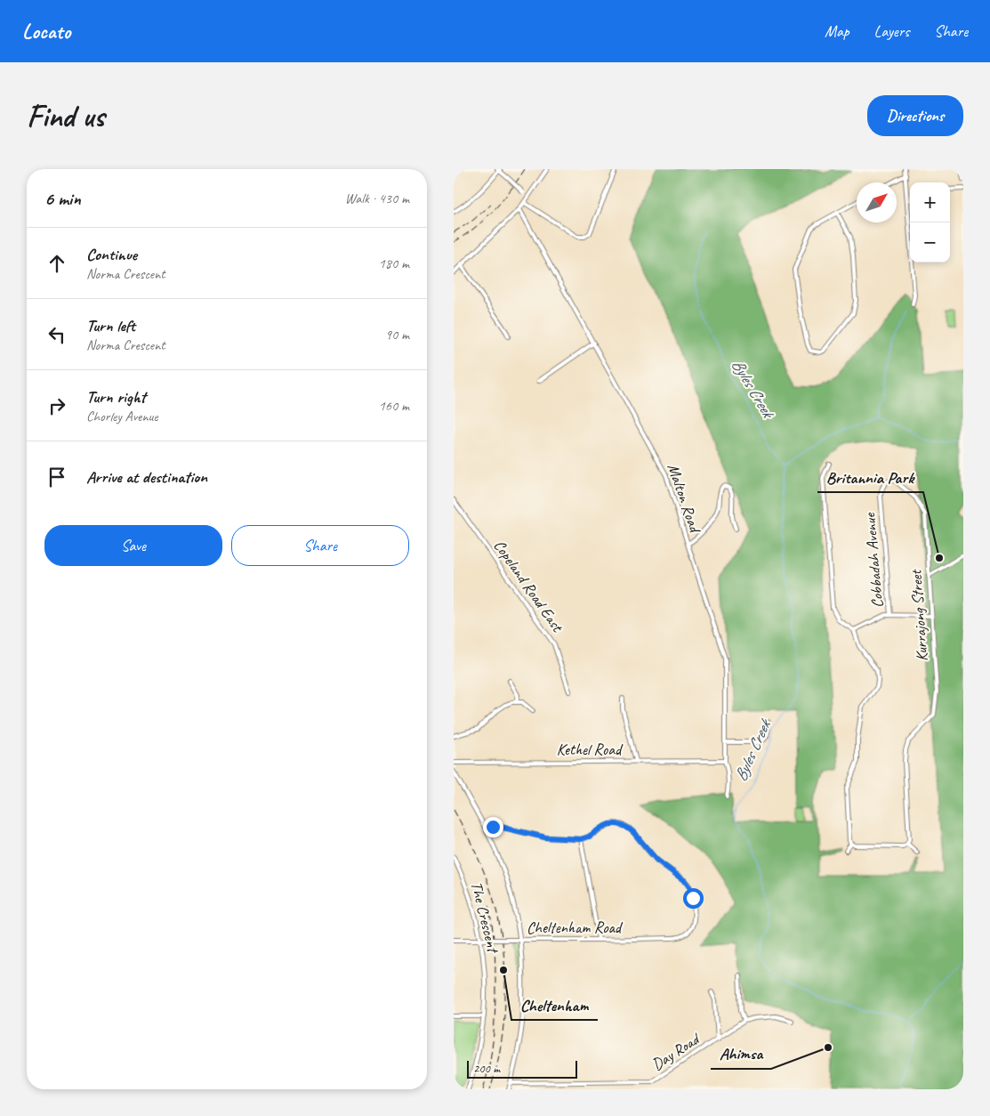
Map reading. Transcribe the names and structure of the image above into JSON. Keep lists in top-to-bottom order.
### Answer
{
  "streets": {
    "street": [
      "Malton Road",
      "Cobbadah Avenue",
      "Copeland Road East",
      "Kurrajong Street",
      "Kethel Road",
      "The Crescent",
      "Cheltenham Road",
      "Day Road"
    ]
  },
  "crossings": [
    ["Malton Road", "Kethel Road"],
    ["Cobbadah Avenue", "Kurrajong Street"],
    ["The Crescent", "Cheltenham Road"]
  ],
  "water": ["Byles Creek"],
  "places": ["Britannia Park", "Cheltenham", "Ahimsa"],
  "scale_bar": "200 m",
  "north": "top right",
  "page": {
    "header": "Locato",
    "nav": ["Map", "Layers", "Share"],
    "buttons": [
      "Directions",
      ["Save", "Share"]
    ],
    "title": "Find us",
    "heading": ["6 min", "Walk · 430 m"],
    "map_buttons": ["+", "−"],
    "list": [
      ["Continue", "Norma Crescent", "180 m"],
      ["Turn left", "Norma Crescent", "90 m"],
      ["Turn right", "Chorley Avenue", "160 m"],
      "Arrive at destination"
    ],
    "scale": "200 m"
  }
}
